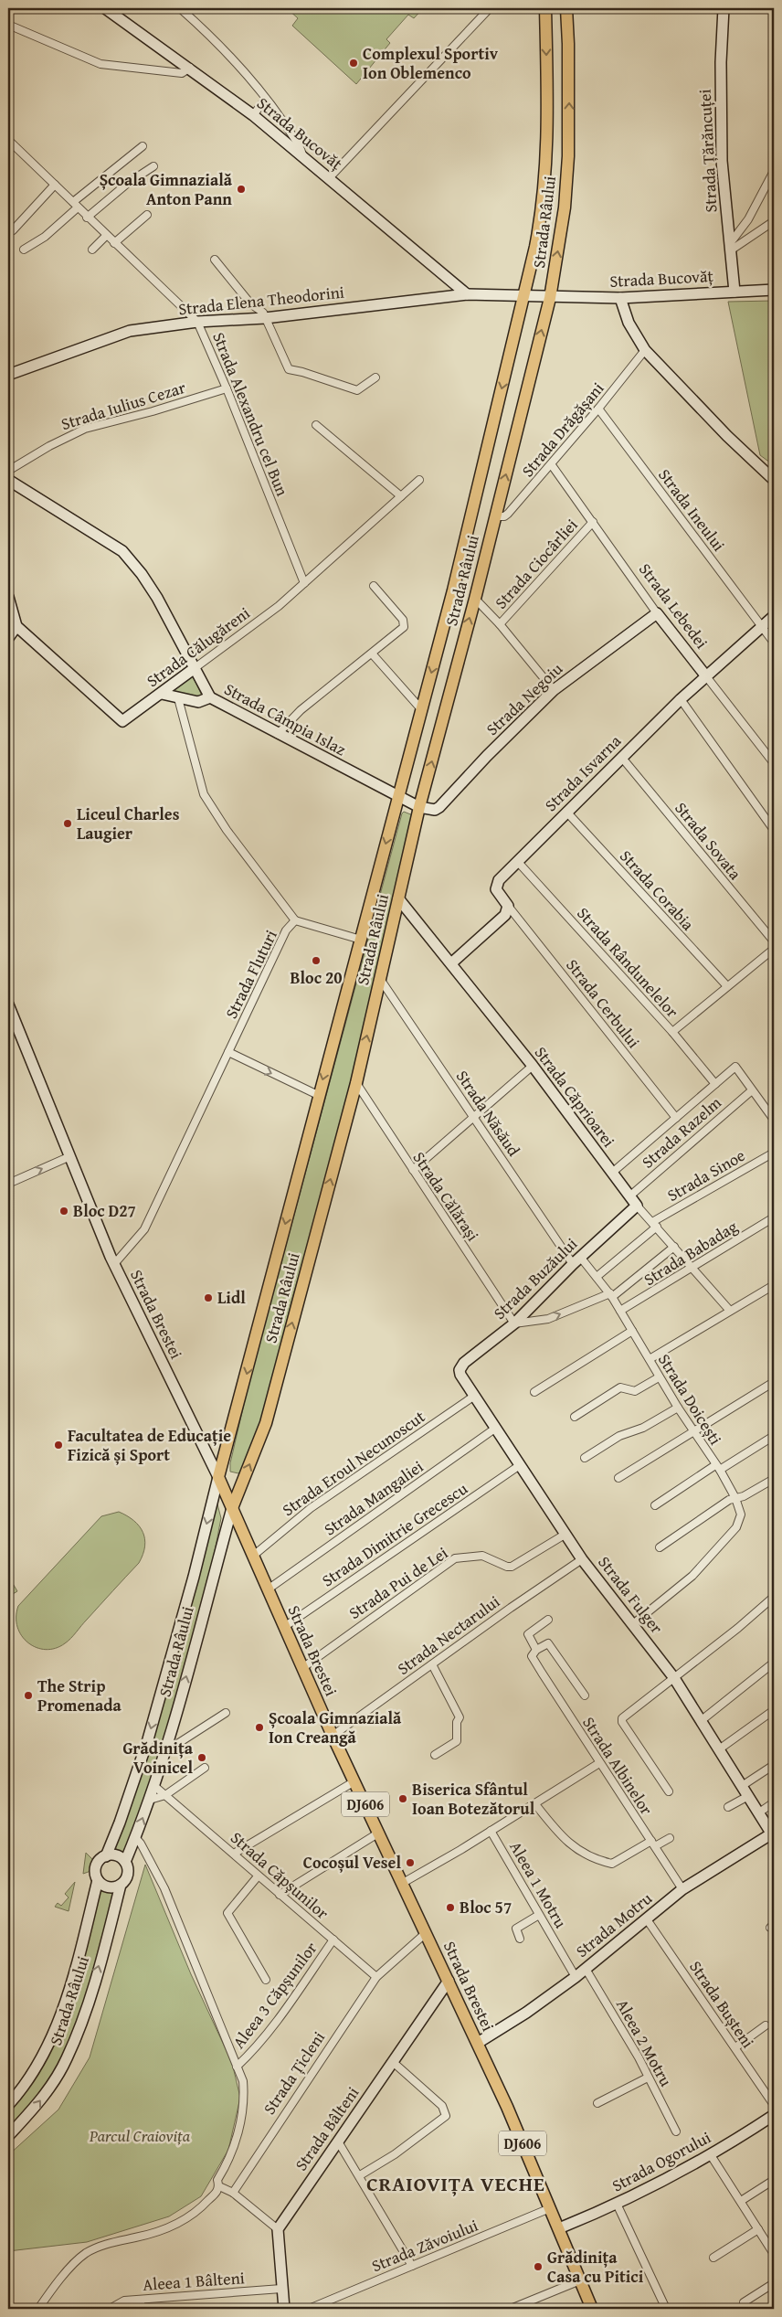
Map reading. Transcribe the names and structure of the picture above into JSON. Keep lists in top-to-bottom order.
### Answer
{
  "streets": {
    "main road": ["Strada Râului", "Strada Brestei", "DJ606"],
    "street": [
      "Strada Bucovăț",
      "Strada Țărăncuței",
      "Strada Elena Theodorini",
      "Strada Iulius Cezar",
      "Strada Alexandru cel Bun",
      "Strada Drăgășani",
      "Strada Ineului",
      "Strada Ciocârliei",
      "Strada Lebedei",
      "Strada Călugăreni",
      "Strada Negoiu",
      "Strada Câmpia Islaz",
      "Strada Isvarna",
      "Strada Sovata",
      "Strada Corabia",
      "Strada Rândunelelor",
      "Strada Fluturi",
      "Strada Cerbului",
      "Strada Căprioarei",
      "Strada Năsăud",
      "Strada Razelm",
      "Strada Sinoe",
      "Strada Călărași",
      "Strada Babadag",
      "Strada Buzăului",
      "Strada Doicești",
      "Strada Eroul Necunoscut",
      "Strada Mangaliei",
      "Strada Dimitrie Grecescu",
      "Strada Pui de Lei",
      "Strada Fulger",
      "Strada Nectarului",
      "Strada Albinelor",
      "Strada Căpșunilor",
      "Aleea 1 Motru",
      "Strada Motru",
      "Aleea 3 Căpșunilor",
      "Strada Bușteni",
      "Aleea 2 Motru",
      "Strada Țicleni",
      "Strada Bâlteni",
      "Strada Ogorului",
      "Strada Zăvoiului",
      "Aleea 1 Bâlteni"
    ]
  },
  "crossings": [
    ["Strada Bucovăț", "Strada Țărăncuței"],
    ["Strada Bucovăț", "Strada Râului"],
    ["Strada Bucovăț", "Strada Elena Theodorini"],
    ["Strada Râului", "Strada Elena Theodorini"],
    ["Strada Râului", "Strada Drăgășani"],
    ["Strada Râului", "Strada Negoiu"],
    ["Strada Râului", "Strada Câmpia Islaz"],
    ["Strada Râului", "Strada Căprioarei"],
    ["Strada Râului", "Strada Năsăud"],
    ["Strada Râului", "Strada Călărași"],
    ["Strada Râului", "Strada Brestei"],
    ["Strada Râului", "Strada Căpșunilor"],
    ["Strada Elena Theodorini", "Strada Alexandru cel Bun"],
    ["Strada Iulius Cezar", "Strada Alexandru cel Bun"],
    ["Strada Alexandru cel Bun", "Strada Călugăreni"],
    ["Strada Drăgășani", "Strada Ineului"],
    ["Strada Drăgășani", "Strada Lebedei"],
    ["Strada Ineului", "Strada Isvarna"],
    ["Strada Ciocârliei", "Strada Lebedei"],
    ["Strada Lebedei", "Strada Negoiu"],
    ["Strada Lebedei", "Strada Isvarna"],
    ["Strada Călugăreni", "Strada Câmpia Islaz"],
    ["Strada Negoiu", "Strada Câmpia Islaz"],
    ["Strada Isvarna", "Strada Sovata"],
    ["Strada Isvarna", "Strada Corabia"],
    ["Strada Isvarna", "Strada Rândunelelor"],
    ["Strada Isvarna", "Strada Cerbului"],
    ["Strada Fluturi", "Strada Brestei"],
    ["Strada Căprioarei", "Strada Razelm"],
    ["Strada Căprioarei", "Strada Sinoe"],
    ["Strada Căprioarei", "Strada Babadag"],
    ["Strada Căprioarei", "Strada Buzăului"],
    ["Strada Năsăud", "Strada Buzăului"],
    ["Strada Năsăud", "Strada Doicești"],
    ["Strada Sinoe", "Strada Doicești"],
    ["Strada Călărași", "Strada Buzăului"],
    ["Strada Babadag", "Strada Doicești"],
    ["Strada Buzăului", "Strada Doicești"],
    ["Strada Buzăului", "Strada Fulger"],
    ["Strada Brestei", "Strada Eroul Necunoscut"],
    ["Strada Brestei", "Strada Mangaliei"],
    ["Strada Brestei", "Strada Dimitrie Grecescu"],
    ["Strada Brestei", "Strada Pui de Lei"],
    ["Strada Brestei", "Strada Nectarului"],
    ["Strada Brestei", "Strada Motru"],
    ["Strada Brestei", "Strada Țicleni"],
    ["Strada Brestei", "Strada Bâlteni"],
    ["Strada Brestei", "Strada Ogorului"],
    ["Strada Brestei", "Strada Zăvoiului"],
    ["Strada Doicești", "Strada Fulger"],
    ["Strada Eroul Necunoscut", "Strada Fulger"],
    ["Strada Mangaliei", "Strada Fulger"],
    ["Strada Dimitrie Grecescu", "Strada Fulger"],
    ["Strada Pui de Lei", "Strada Fulger"],
    ["Strada Fulger", "Strada Nectarului"],
    ["Strada Fulger", "Strada Motru"],
    ["Strada Albinelor", "Strada Motru"],
    ["Strada Căpșunilor", "Aleea 3 Căpșunilor"],
    ["Strada Căpșunilor", "Strada Țicleni"],
    ["Aleea 1 Motru", "Strada Motru"],
    ["Strada Motru", "Strada Bușteni"],
    ["Strada Motru", "Aleea 2 Motru"]
  ],
  "districts": ["CRAIOVIȚA VECHE"],
  "parks": ["Parcul Craiovița"],
  "places": [
    "Complexul Sportiv Ion Oblemenco",
    "Școala Gimnazială Anton Pann",
    "Liceul Charles Laugier",
    "Bloc 20",
    "Bloc D27",
    "Lidl",
    "Facultatea de Educație Fizică și Sport",
    "The Strip Promenada",
    "Școala Gimnazială Ion Creangă",
    "Grădinița Voinicel",
    "Biserica Sfântul Ioan Botezătorul",
    "Cocoșul Vesel",
    "Bloc 57",
    "Grădinița Casa cu Pitici"
  ]
}
